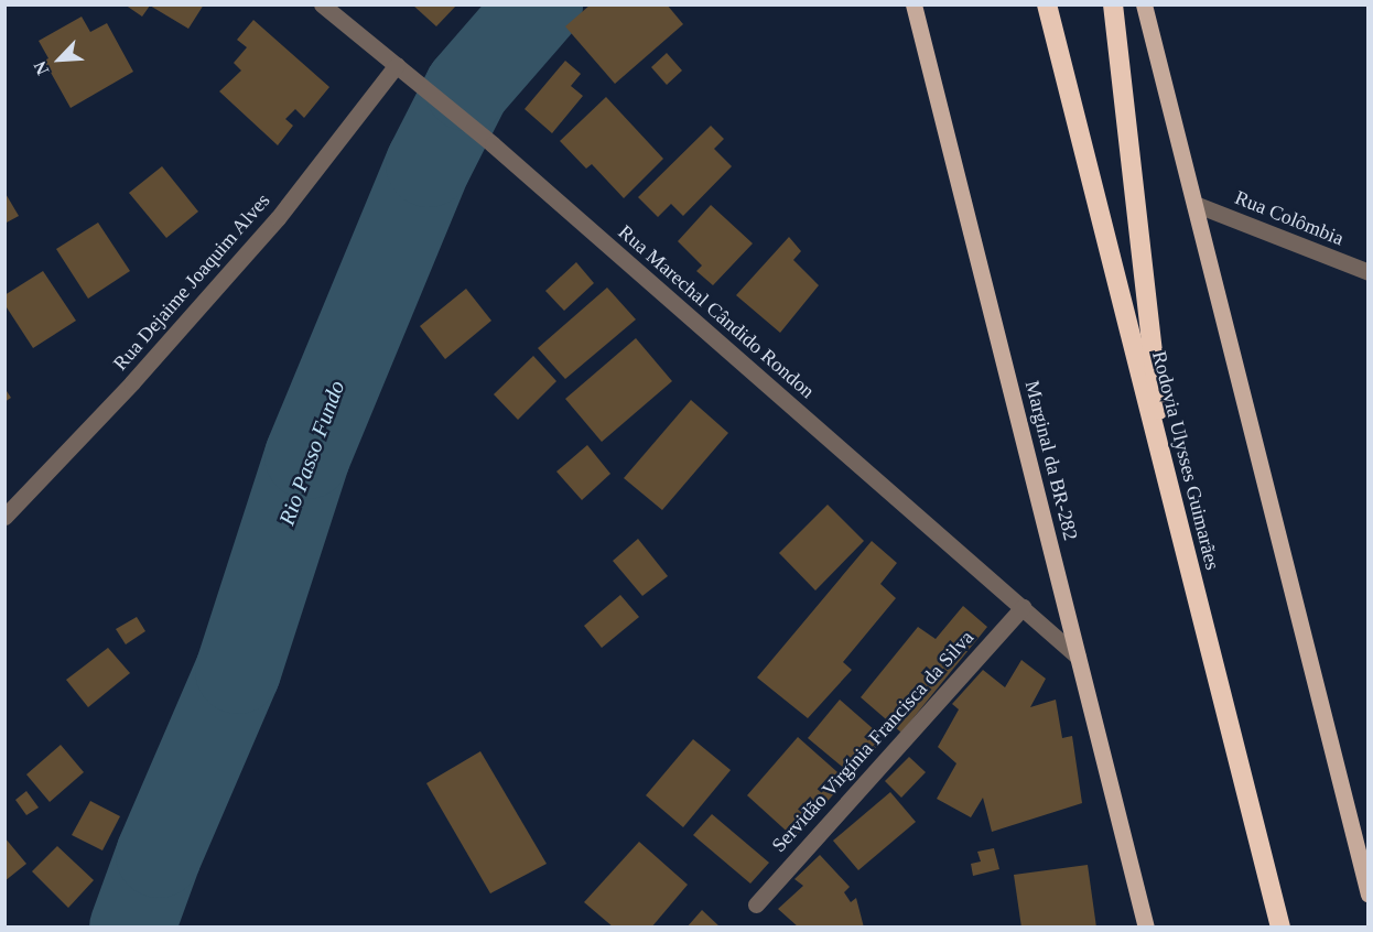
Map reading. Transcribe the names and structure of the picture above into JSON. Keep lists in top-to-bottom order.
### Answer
{
  "streets": {
    "highway": ["Rodovia Ulysses Guimarães"],
    "main road": ["Marginal da BR-282"],
    "street": [
      "Rua Colômbia",
      "Rua Dejaime Joaquim Alves",
      "Rua Marechal Cândido Rondon",
      "Servidão Virgínia Francisca da Silva"
    ]
  },
  "crossings": [
    ["Rua Dejaime Joaquim Alves", "Rua Marechal Cândido Rondon"],
    ["Rua Marechal Cândido Rondon", "Marginal da BR-282"],
    ["Rua Marechal Cândido Rondon", "Servidão Virgínia Francisca da Silva"]
  ],
  "water": ["Rio Passo Fundo"],
  "north": "bottom left"
}
